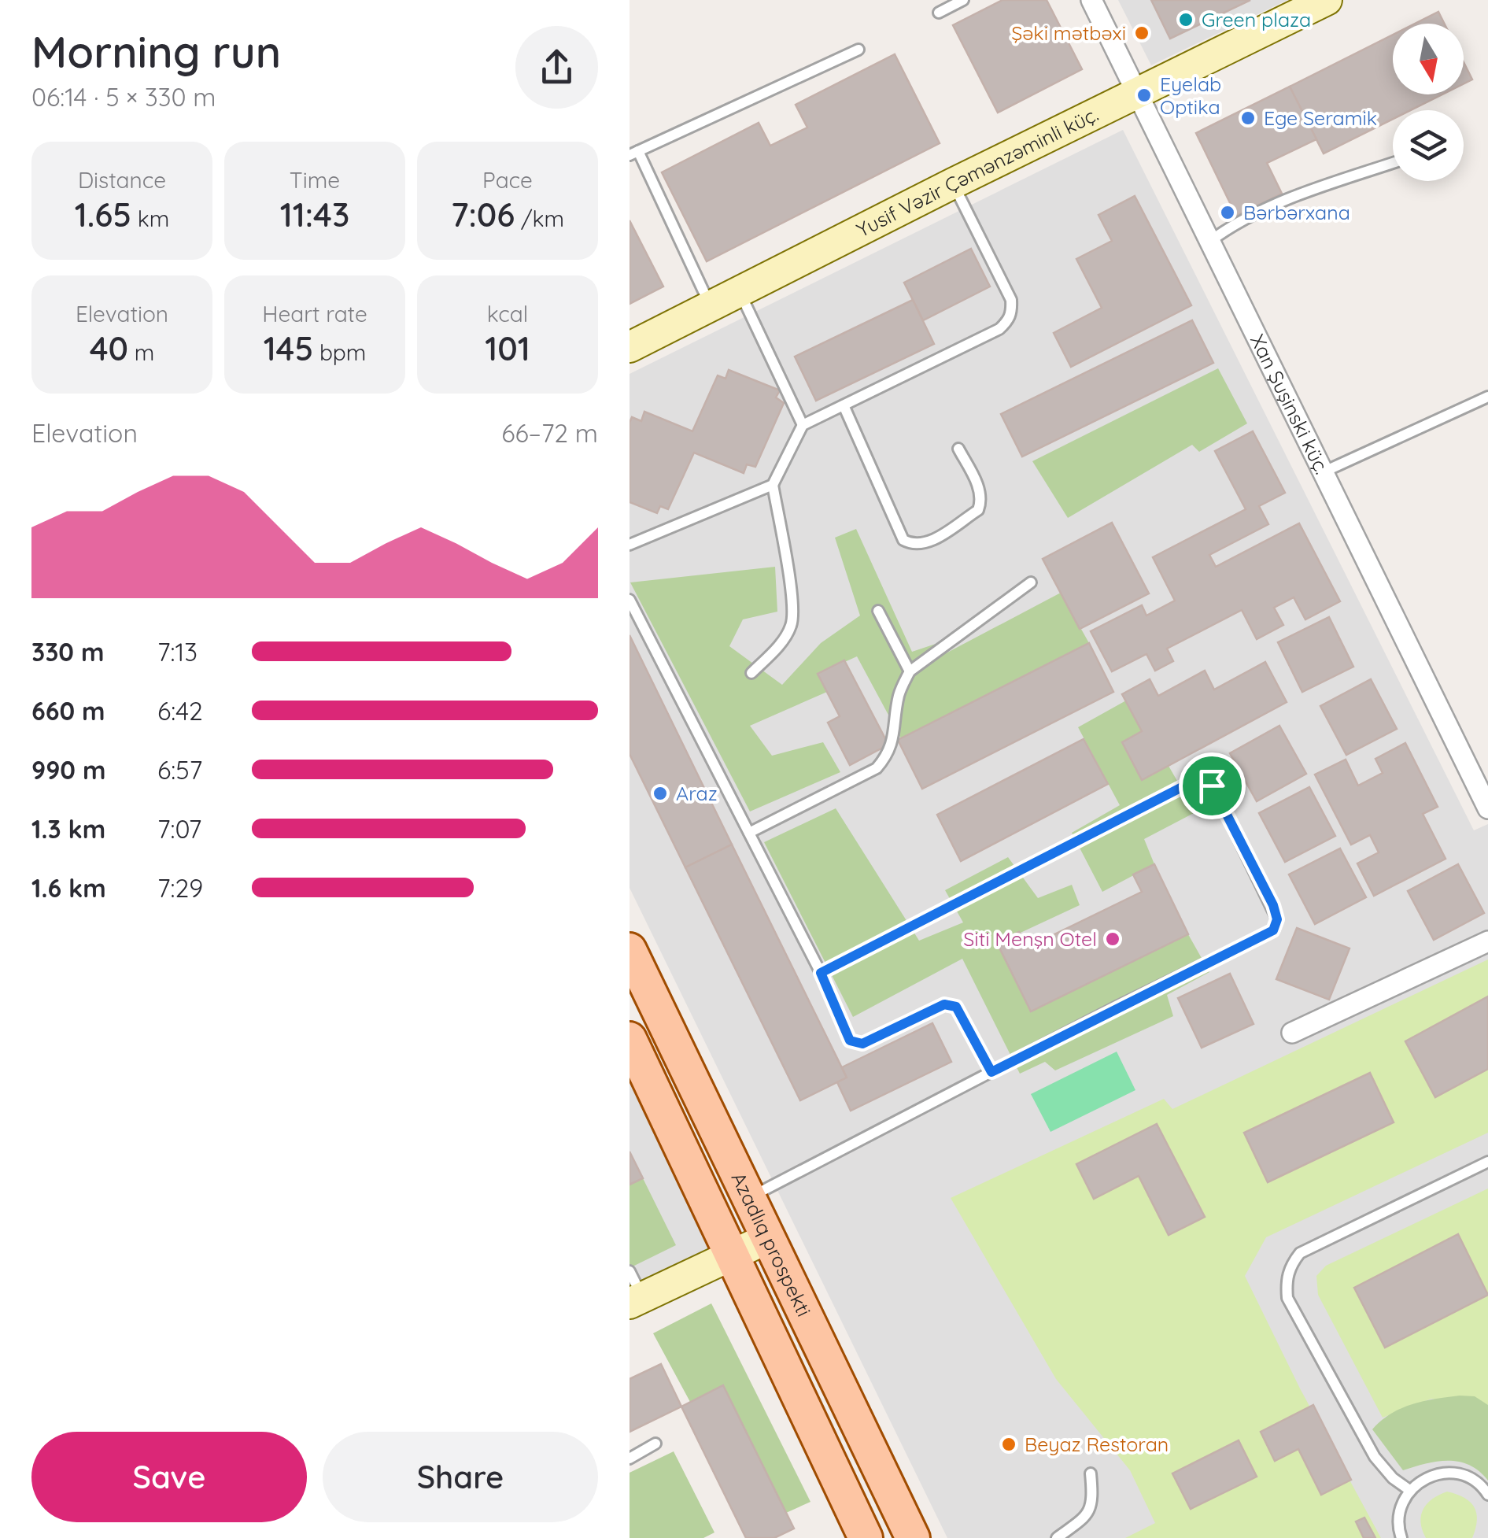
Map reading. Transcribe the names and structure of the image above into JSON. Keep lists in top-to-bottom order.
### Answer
{
  "streets": {
    "main road": ["Yusif Vəzir Çəmənzəminli küç.", "Azadlıq prospekti"],
    "street": ["Xan Şuşinski küç."]
  },
  "crossings": [
    ["Yusif Vəzir Çəmənzəminli küç.", "Xan Şuşinski küç."]
  ],
  "places": [
    "Green plaza",
    "Şəki mətbəxi",
    "Eyelab Optika",
    "Ege Seramik",
    "Bərbərxana",
    "Araz",
    "Siti Menşn Otel",
    "Beyaz Restoran"
  ],
  "north": "bottom",
  "page": {
    "heading": ["Morning run", "06:14 · 5 × 330 m"],
    "stats": [
      ["Distance", "1.65 km"],
      ["Time", "11:43"],
      ["Pace", "7:06 /km"],
      ["Elevation", "40 m"],
      ["Heart rate", "145 bpm"],
      ["kcal", "101"]
    ],
    "chart": ["Elevation", "66–72 m"],
    "list": [
      {
        "name": "330 m",
        "note": "7:13"
      },
      {
        "name": "660 m",
        "note": "6:42"
      },
      {
        "name": "990 m",
        "note": "6:57"
      },
      {
        "name": "1.3 km",
        "note": "7:07"
      },
      {
        "name": "1.6 km",
        "note": "7:29"
      }
    ],
    "buttons": ["Save", "Share"]
  }
}
